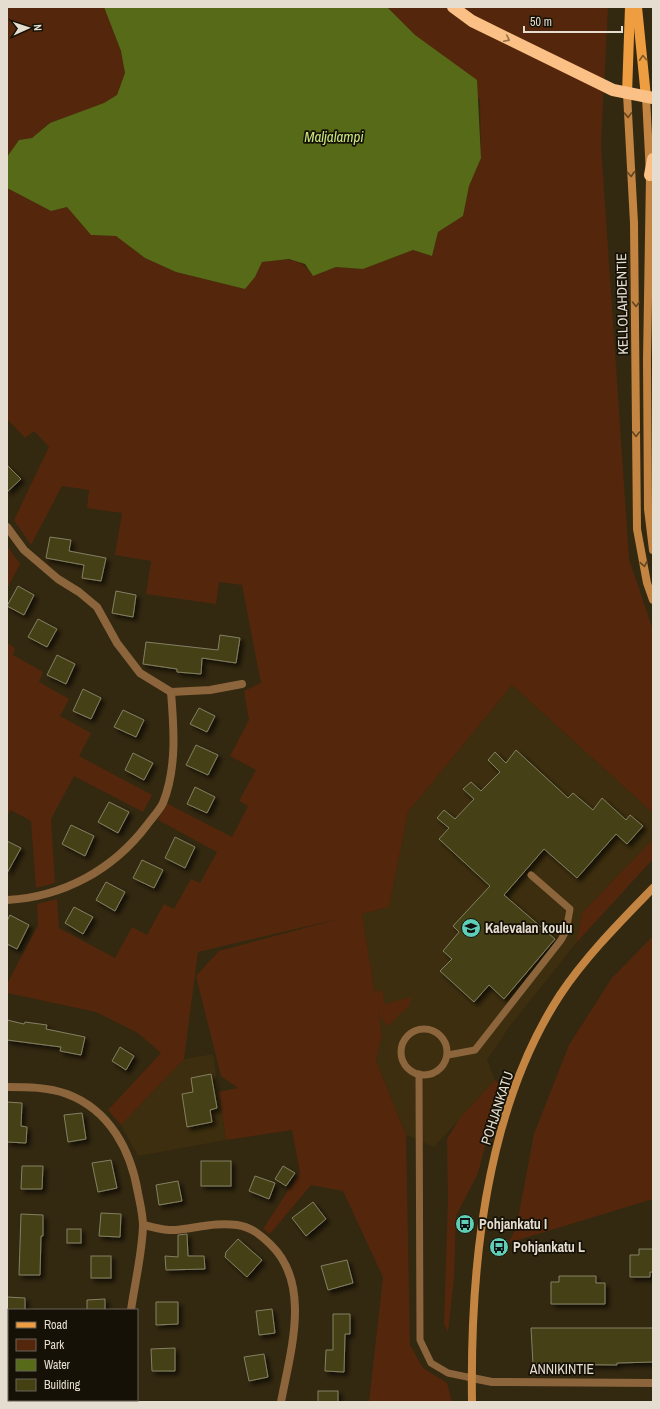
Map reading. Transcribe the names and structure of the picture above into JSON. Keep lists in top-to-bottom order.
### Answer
{
  "streets": {
    "main road": ["KELLOLAHDENTIE", "POHJANKATU"],
    "street": ["ANNIKINTIE"]
  },
  "crossings": [
    ["POHJANKATU", "ANNIKINTIE"]
  ],
  "water": ["Maljalampi"],
  "places": {
    "school or university": ["Kalevalan koulu"],
    "bus stop": ["Pohjankatu I", "Pohjankatu L"]
  },
  "legend": [
    "Road",
    "Park",
    "Water",
    "Building"
  ],
  "scale_bar": "50 m",
  "north": "right"
}
